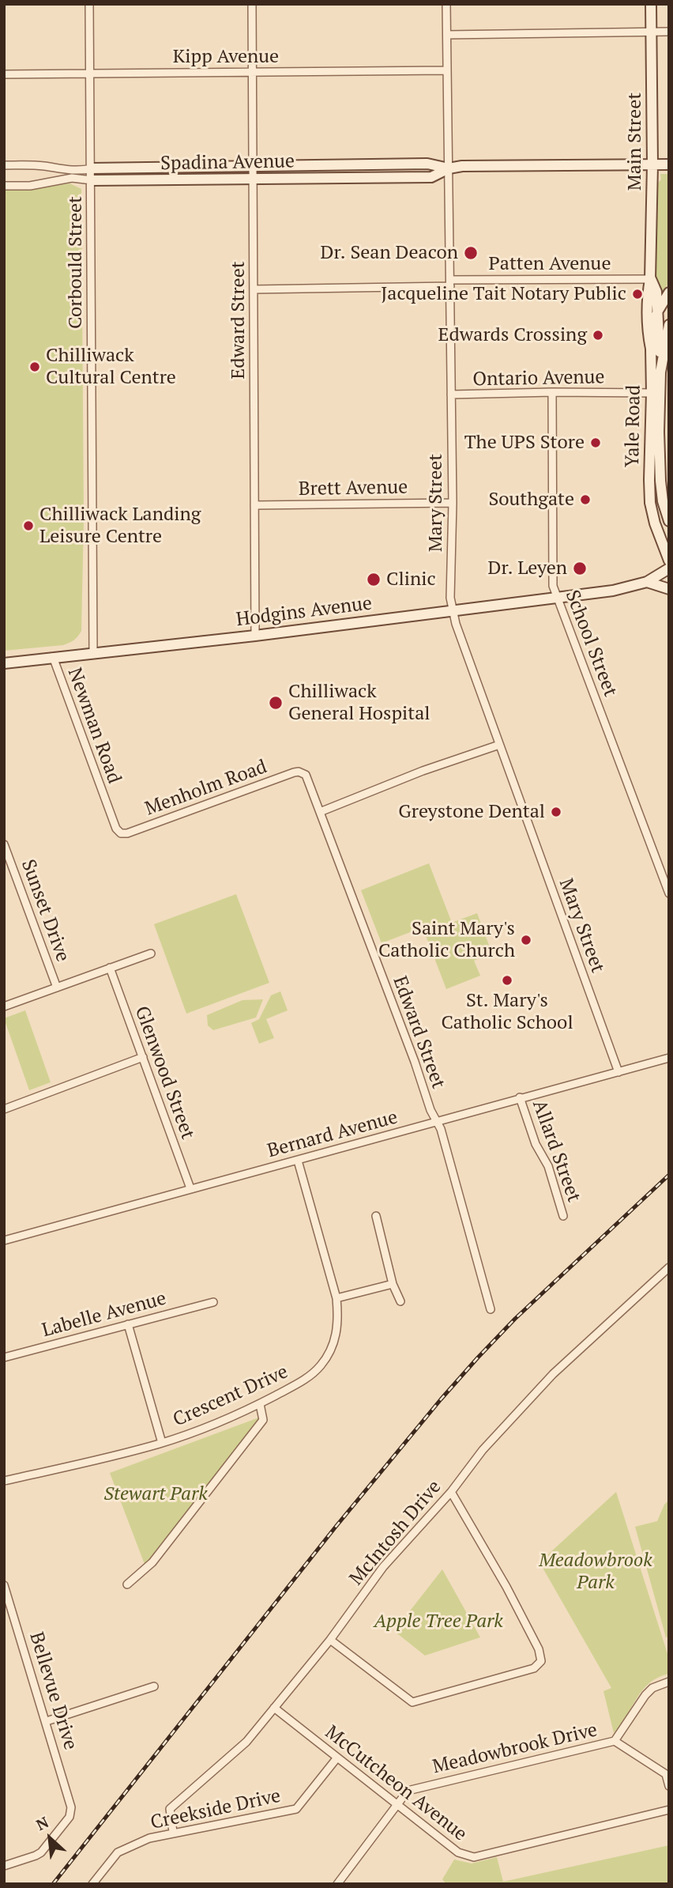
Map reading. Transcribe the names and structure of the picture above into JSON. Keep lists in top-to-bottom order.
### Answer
{
  "streets": {
    "street": [
      "Kipp Avenue",
      "Main Street",
      "Spadina Avenue",
      "Corbould Street",
      "Patten Avenue",
      "Edward Street",
      "Ontario Avenue",
      "Yale Road",
      "Brett Avenue",
      "Mary Street",
      "Hodgins Avenue",
      "School Street",
      "Newman Road",
      "Menholm Road",
      "Sunset Drive",
      "Glenwood Street",
      "Bernard Avenue",
      "Allard Street",
      "Labelle Avenue",
      "Crescent Drive",
      "McIntosh Drive",
      "Bellevue Drive",
      "Meadowbrook Drive",
      "McCutcheon Avenue",
      "Creekside Drive"
    ]
  },
  "crossings": [
    ["Kipp Avenue", "Corbould Street"],
    ["Kipp Avenue", "Edward Street"],
    ["Kipp Avenue", "Mary Street"],
    ["Main Street", "Spadina Avenue"],
    ["Main Street", "Patten Avenue"],
    ["Main Street", "Yale Road"],
    ["Spadina Avenue", "Corbould Street"],
    ["Spadina Avenue", "Edward Street"],
    ["Spadina Avenue", "Mary Street"],
    ["Corbould Street", "Hodgins Avenue"],
    ["Patten Avenue", "Edward Street"],
    ["Patten Avenue", "Mary Street"],
    ["Edward Street", "Brett Avenue"],
    ["Edward Street", "Hodgins Avenue"],
    ["Edward Street", "Menholm Road"],
    ["Edward Street", "Bernard Avenue"],
    ["Ontario Avenue", "Yale Road"],
    ["Ontario Avenue", "Mary Street"],
    ["Ontario Avenue", "School Street"],
    ["Brett Avenue", "Mary Street"],
    ["Mary Street", "Hodgins Avenue"],
    ["Mary Street", "Bernard Avenue"],
    ["Hodgins Avenue", "School Street"],
    ["Hodgins Avenue", "Newman Road"],
    ["Newman Road", "Menholm Road"],
    ["Glenwood Street", "Bernard Avenue"],
    ["Bernard Avenue", "Allard Street"],
    ["Bernard Avenue", "Crescent Drive"],
    ["McIntosh Drive", "McCutcheon Avenue"],
    ["McIntosh Drive", "Creekside Drive"],
    ["Meadowbrook Drive", "McCutcheon Avenue"],
    ["McCutcheon Avenue", "Creekside Drive"]
  ],
  "parks": ["Stewart Park", "Meadowbrook Park", "Apple Tree Park"],
  "places": [
    "Dr. Sean Deacon",
    "Jacqueline Tait Notary Public",
    "Edwards Crossing",
    "Chilliwack Cultural Centre",
    "The UPS Store",
    "Southgate",
    "Chilliwack Landing Leisure Centre",
    "Dr. Leyen",
    "Clinic",
    "Chilliwack General Hospital",
    "Greystone Dental",
    "Saint Mary's Catholic Church",
    "St. Mary's Catholic School"
  ],
  "north": "top left"
}
